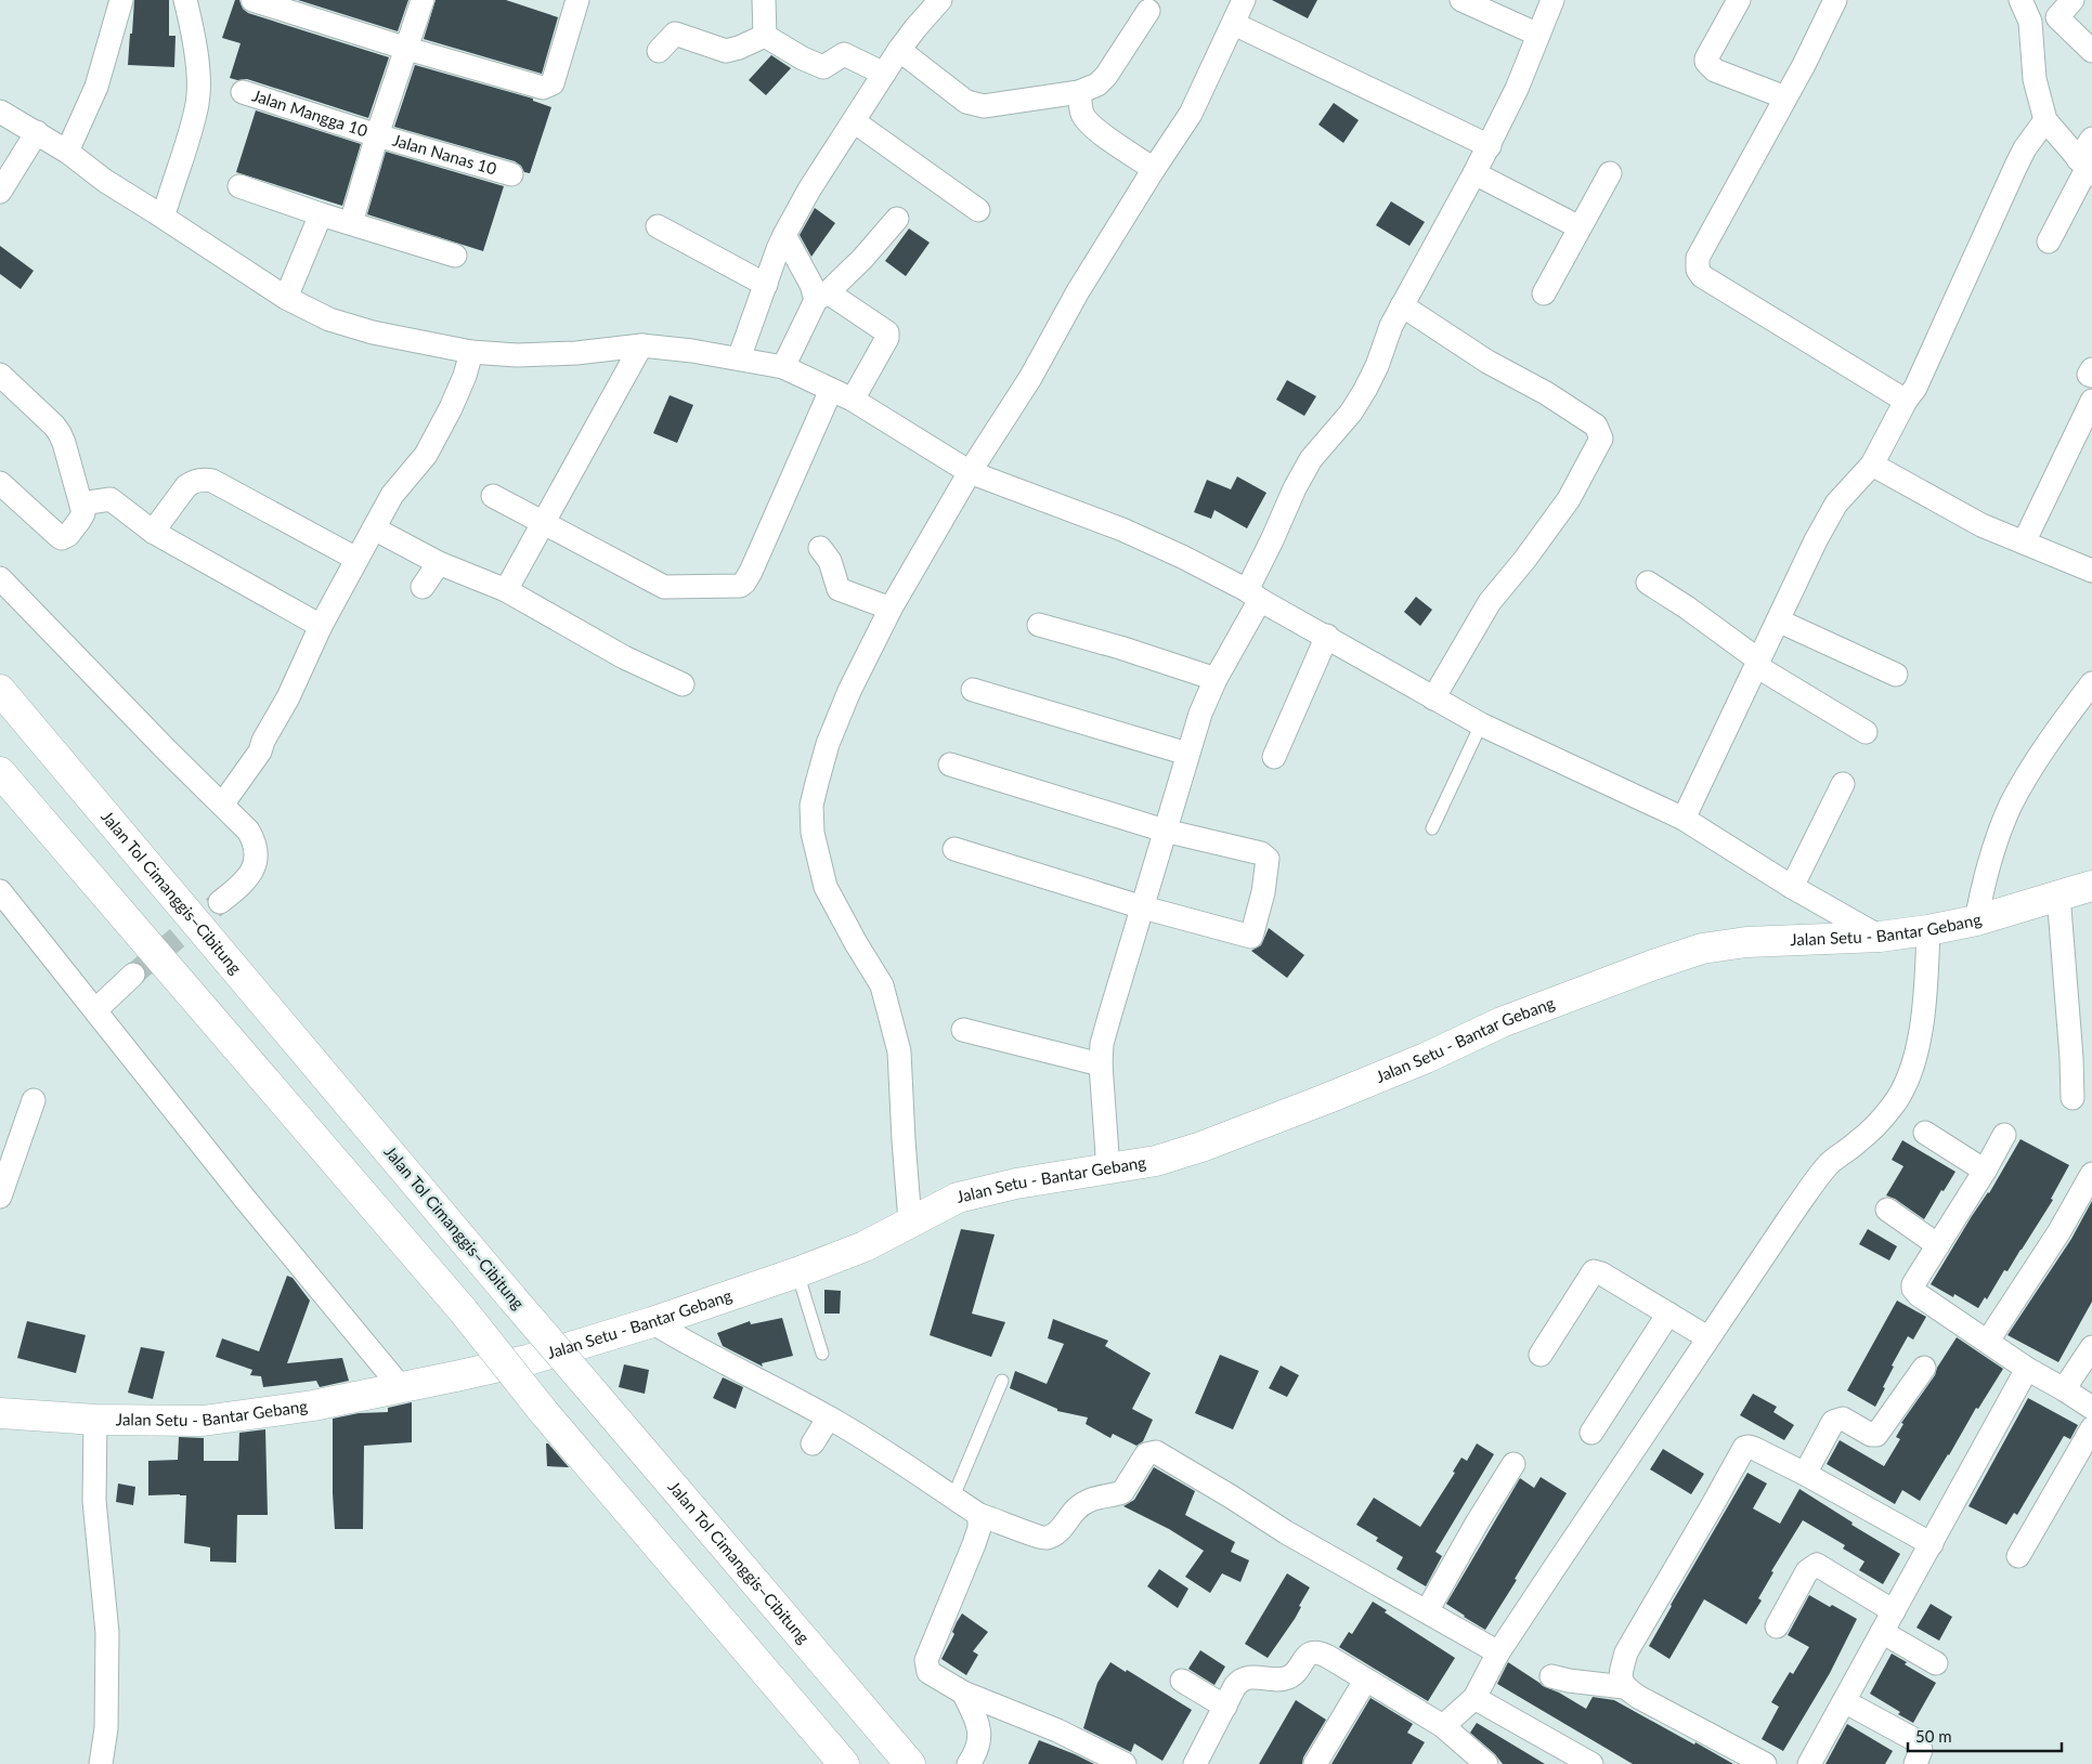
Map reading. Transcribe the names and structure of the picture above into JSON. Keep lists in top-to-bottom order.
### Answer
{
  "streets": {
    "main road": ["Jalan Tol Cimanggis–Cibitung", "Jalan Setu - Bantar Gebang"],
    "street": ["Jalan Mangga 10", "Jalan Nanas 10"]
  },
  "crossings": [
    ["Jalan Mangga 10", "Jalan Nanas 10"]
  ],
  "scale_bar": "50 m"
}
